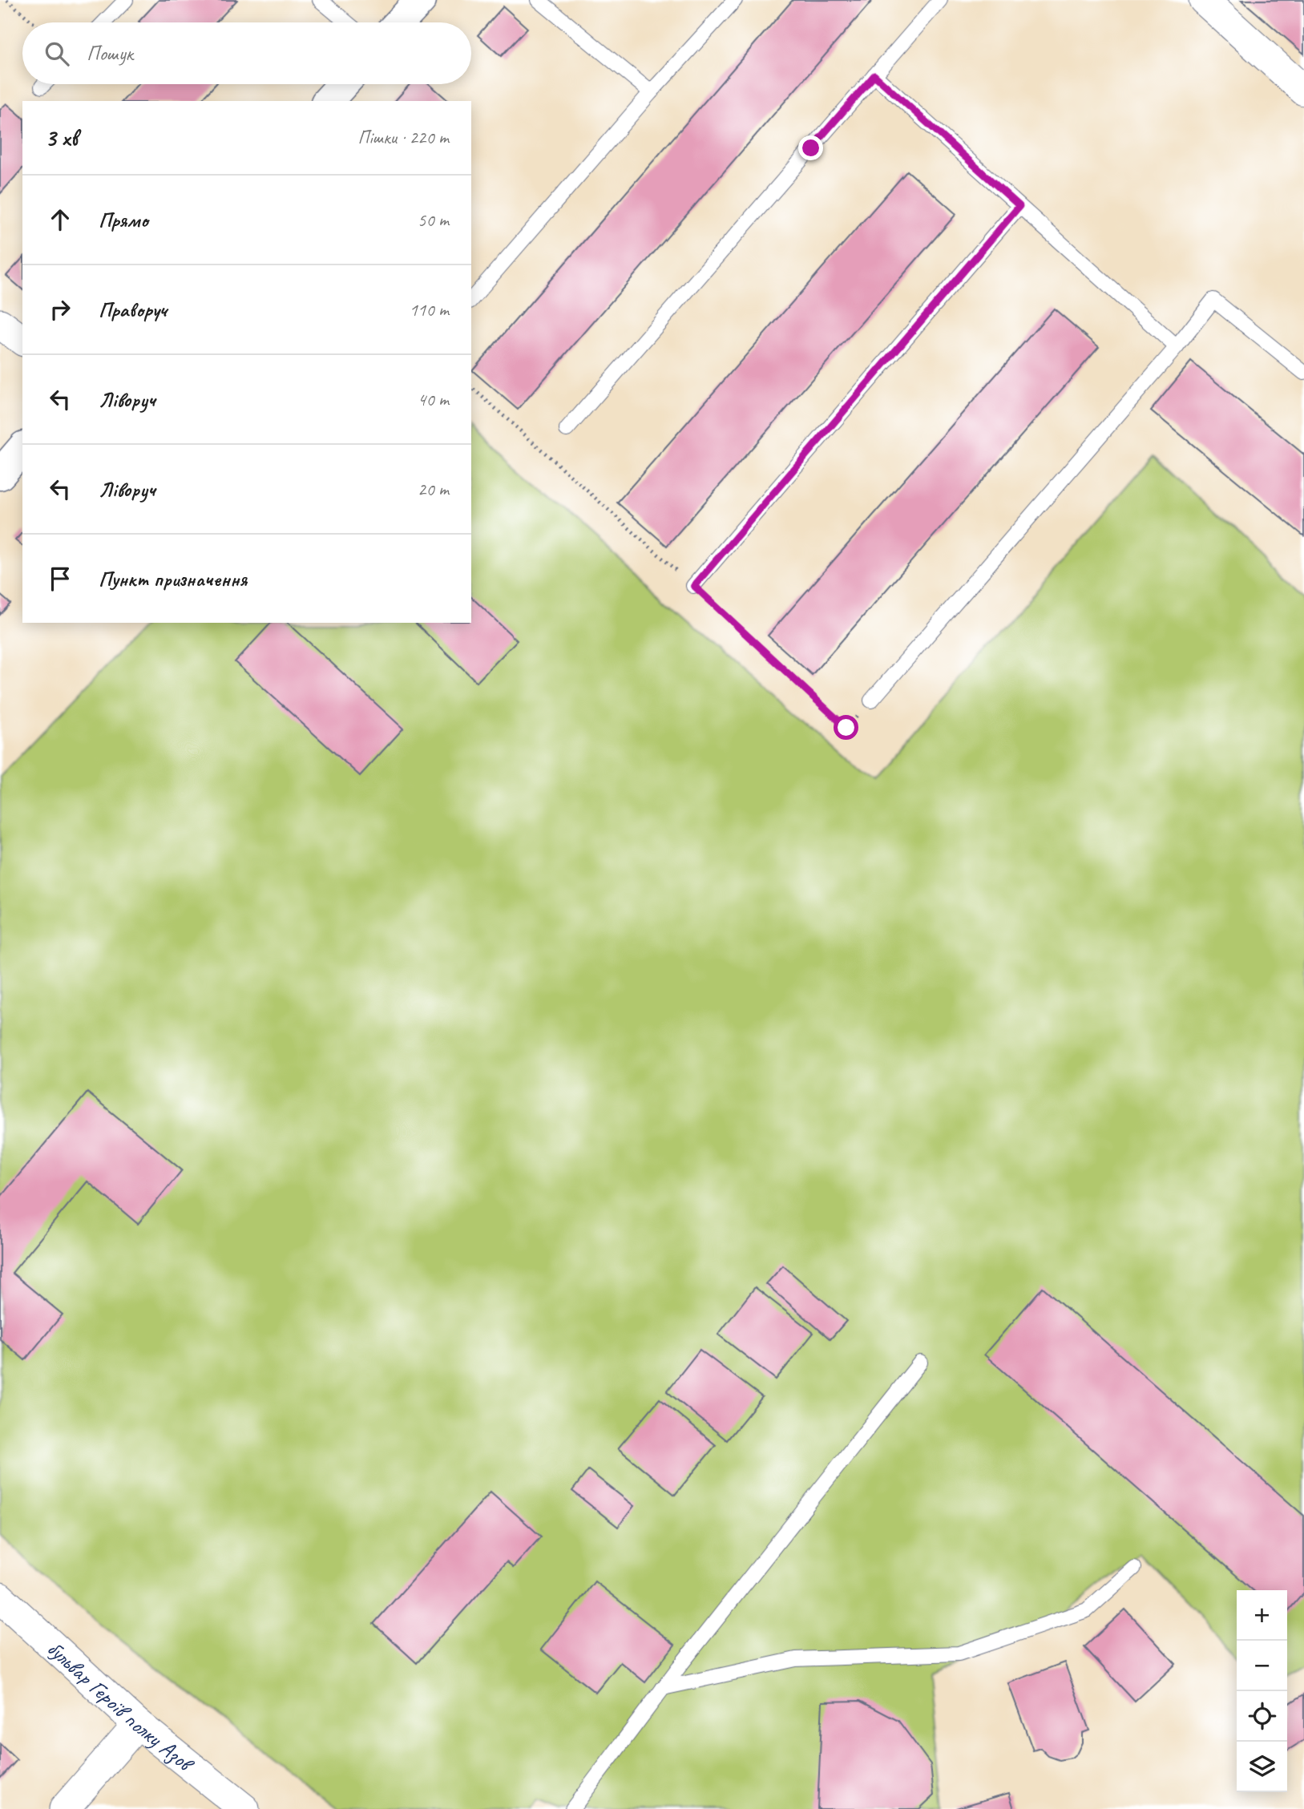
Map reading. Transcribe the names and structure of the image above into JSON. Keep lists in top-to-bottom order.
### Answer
{
  "streets": {
    "street": ["бульвар Героїв полку Азов"]
  },
  "page": {
    "search": "Пошук",
    "heading": ["3 хв", "Пішки · 220 m"],
    "list": [
      ["Прямо", "50 m"],
      ["Праворуч", "110 m"],
      ["Ліворуч", "40 m"],
      ["Ліворуч", "20 m"],
      "Пункт призначення"
    ],
    "map_buttons": ["+", "−"]
  }
}
